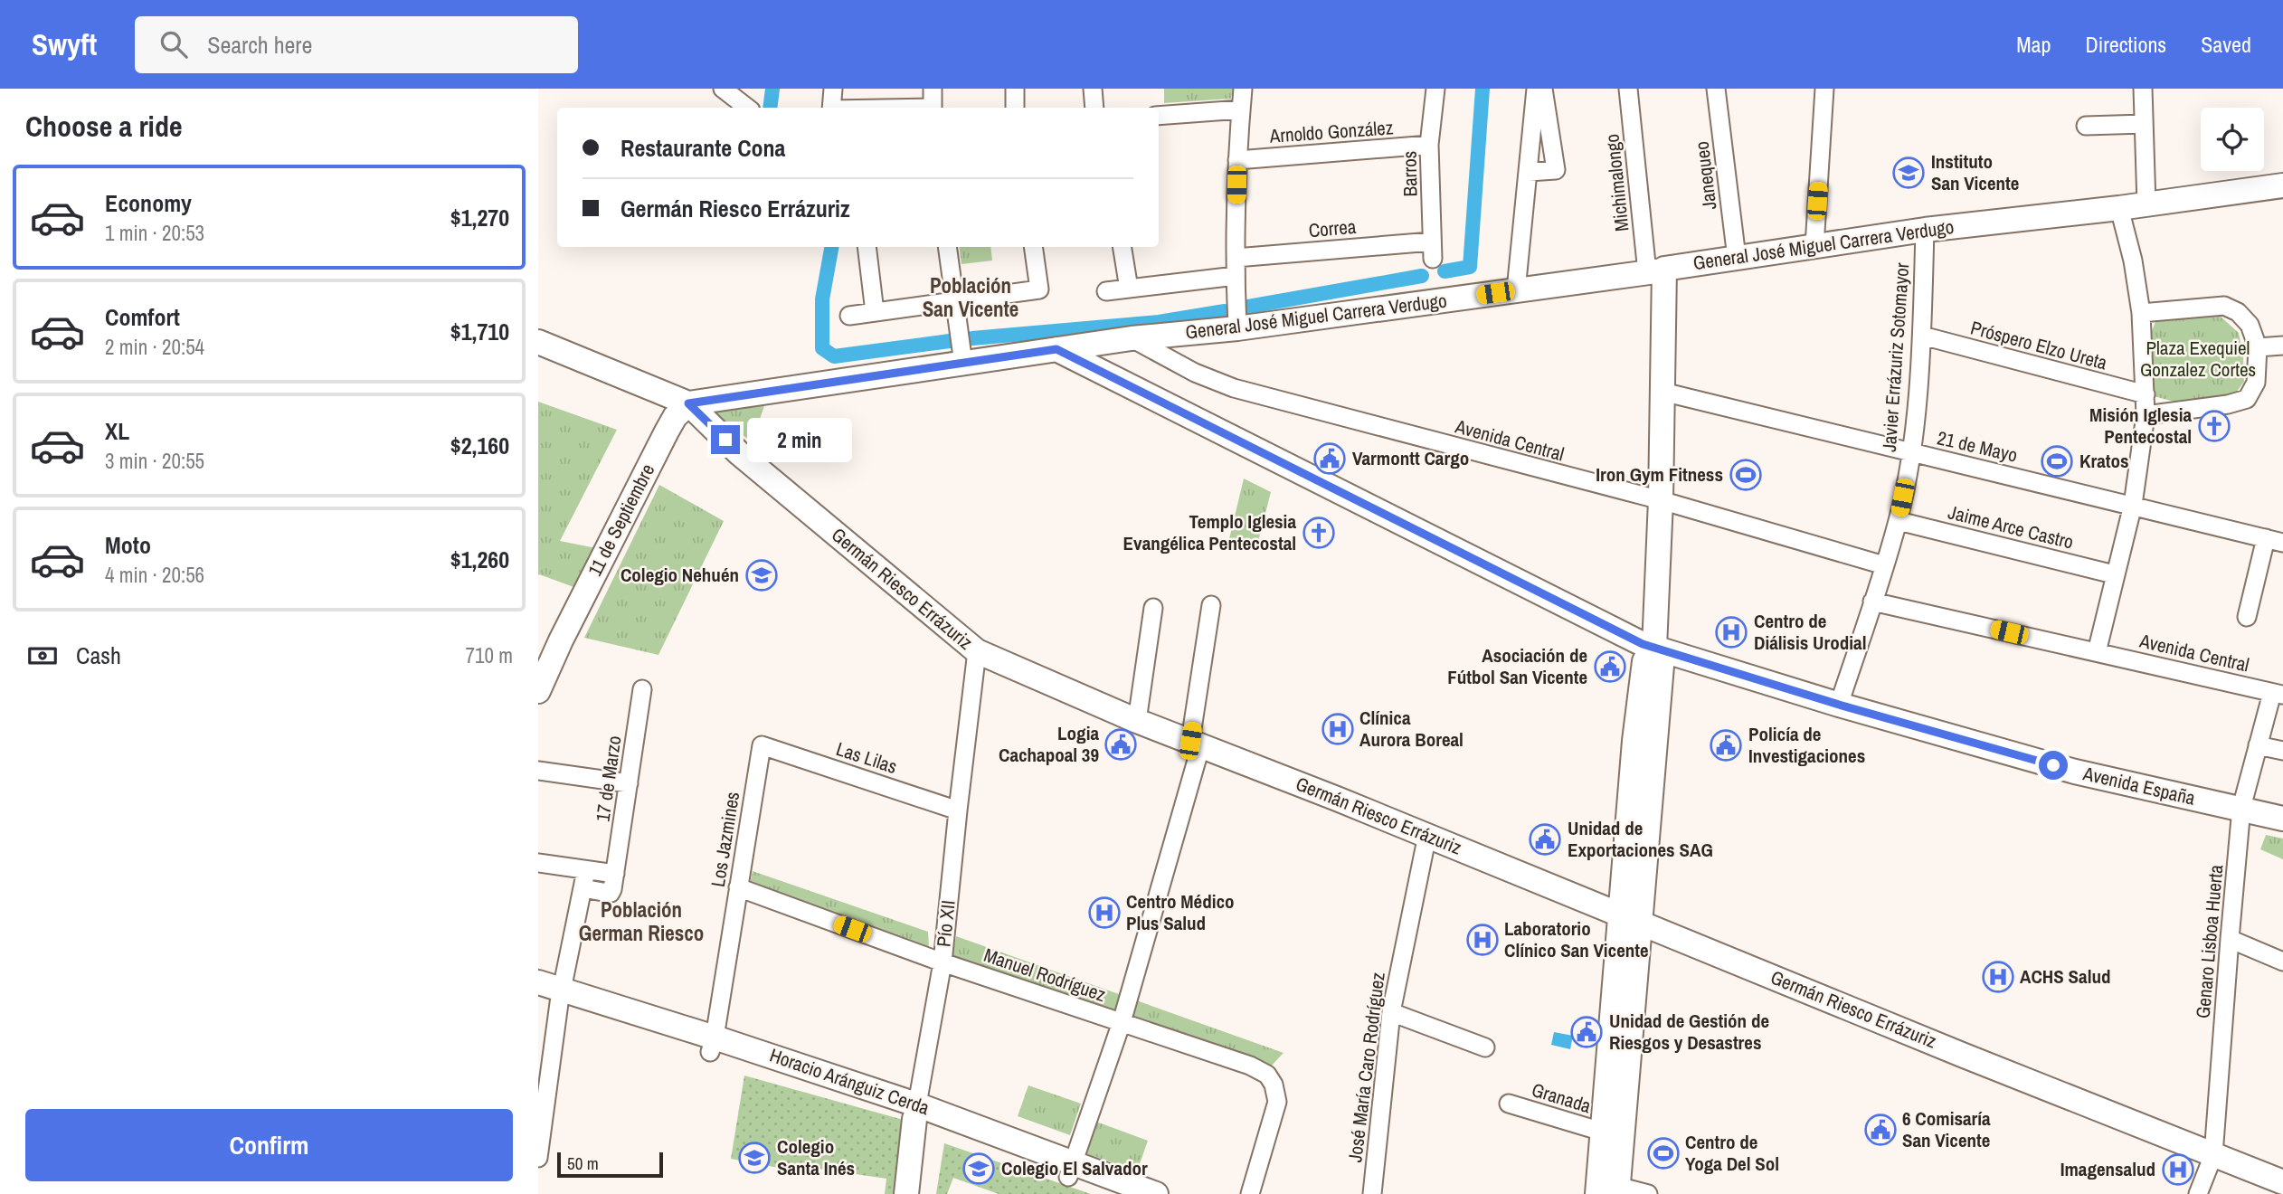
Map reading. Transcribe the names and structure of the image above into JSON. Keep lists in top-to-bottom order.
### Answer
{
  "streets": {
    "street": [
      "Arnoldo González",
      "Barros",
      "Janequeo",
      "Michimalongo",
      "Correa",
      "General José Miguel Carrera Verdugo",
      "Próspero Elzo Ureta",
      "Javier Errázuriz Sotomayor",
      "Avenida Central",
      "21 de Mayo",
      "11 de Septiembre",
      "Jaime Arce Castro",
      "Germán Riesco Errázuriz",
      "Las Lilas",
      "17 de Marzo",
      "Avenida España",
      "Los Jazmines",
      "Pío XII",
      "Genaro Lisboa Huerta",
      "Manuel Rodríguez",
      "José María Caro Rodríguez",
      "Horacio Aránguiz Cerda",
      "Granada"
    ]
  },
  "crossings": [
    ["Arnoldo González", "Barros"],
    ["Barros", "Correa"],
    ["Janequeo", "General José Miguel Carrera Verdugo"],
    ["Michimalongo", "General José Miguel Carrera Verdugo"],
    ["General José Miguel Carrera Verdugo", "Javier Errázuriz Sotomayor"],
    ["General José Miguel Carrera Verdugo", "Avenida Central"],
    ["General José Miguel Carrera Verdugo", "11 de Septiembre"],
    ["General José Miguel Carrera Verdugo", "Germán Riesco Errázuriz"],
    ["General José Miguel Carrera Verdugo", "Avenida España"],
    ["Próspero Elzo Ureta", "Javier Errázuriz Sotomayor"],
    ["Javier Errázuriz Sotomayor", "Avenida Central"],
    ["Javier Errázuriz Sotomayor", "21 de Mayo"],
    ["Javier Errázuriz Sotomayor", "Jaime Arce Castro"],
    ["Javier Errázuriz Sotomayor", "Avenida España"],
    ["Avenida Central", "Genaro Lisboa Huerta"],
    ["11 de Septiembre", "Germán Riesco Errázuriz"],
    ["Germán Riesco Errázuriz", "Pío XII"],
    ["Germán Riesco Errázuriz", "Genaro Lisboa Huerta"],
    ["Germán Riesco Errázuriz", "José María Caro Rodríguez"],
    ["Las Lilas", "Los Jazmines"],
    ["Las Lilas", "Pío XII"],
    ["Avenida España", "Genaro Lisboa Huerta"],
    ["Los Jazmines", "Manuel Rodríguez"],
    ["Los Jazmines", "Horacio Aránguiz Cerda"],
    ["Pío XII", "Manuel Rodríguez"],
    ["Pío XII", "Horacio Aránguiz Cerda"]
  ],
  "districts": ["Población San Vicente", "Población German Riesco"],
  "parks": ["Plaza Exequiel Gonzalez Cortes"],
  "places": {
    "school or university": [
      "Instituto San Vicente",
      "Colegio Nehuén",
      "Colegio Santa Inés",
      "Colegio El Salvador"
    ],
    "church": ["Misión Iglesia Pentecostal", "Templo Iglesia Evangélica Pentecostal"],
    "public building": [
      "Varmontt Cargo",
      "Asociación de Fútbol San Vicente",
      "Logia Cachapoal 39",
      "Policía de Investigaciones",
      "Unidad de Exportaciones SAG",
      "Unidad de Gestión de Riesgos y Desastres",
      "6 Comisaría San Vicente"
    ],
    "sports": ["Kratos", "Iron Gym Fitness", "Centro de Yoga Del Sol"],
    "hospital": [
      "Centro de Diálisis Urodial",
      "Clínica Aurora Boreal",
      "Centro Médico Plus Salud",
      "Laboratorio Clínico San Vicente",
      "ACHS Salud",
      "Imagensalud"
    ]
  },
  "scale_bar": "50 m",
  "page": {
    "header": "Swyft",
    "search": "Search here",
    "nav": ["Map", "Directions", "Saved"],
    "heading": "Choose a ride",
    "banner": ["Restaurante Cona", "Germán Riesco Errázuriz"],
    "list": [
      {
        "name": "Economy",
        "note": "1 min · 20:53",
        "value": "$1,270"
      },
      {
        "name": "Comfort",
        "note": "2 min · 20:54",
        "value": "$1,710"
      },
      {
        "name": "XL",
        "note": "3 min · 20:55",
        "value": "$2,160"
      },
      {
        "name": "Moto",
        "note": "4 min · 20:56",
        "value": "$1,260"
      }
    ],
    "bubble": "2 min",
    "pay": ["Cash", "710 m"],
    "buttons": "Confirm",
    "scale": "50 m"
  }
}
